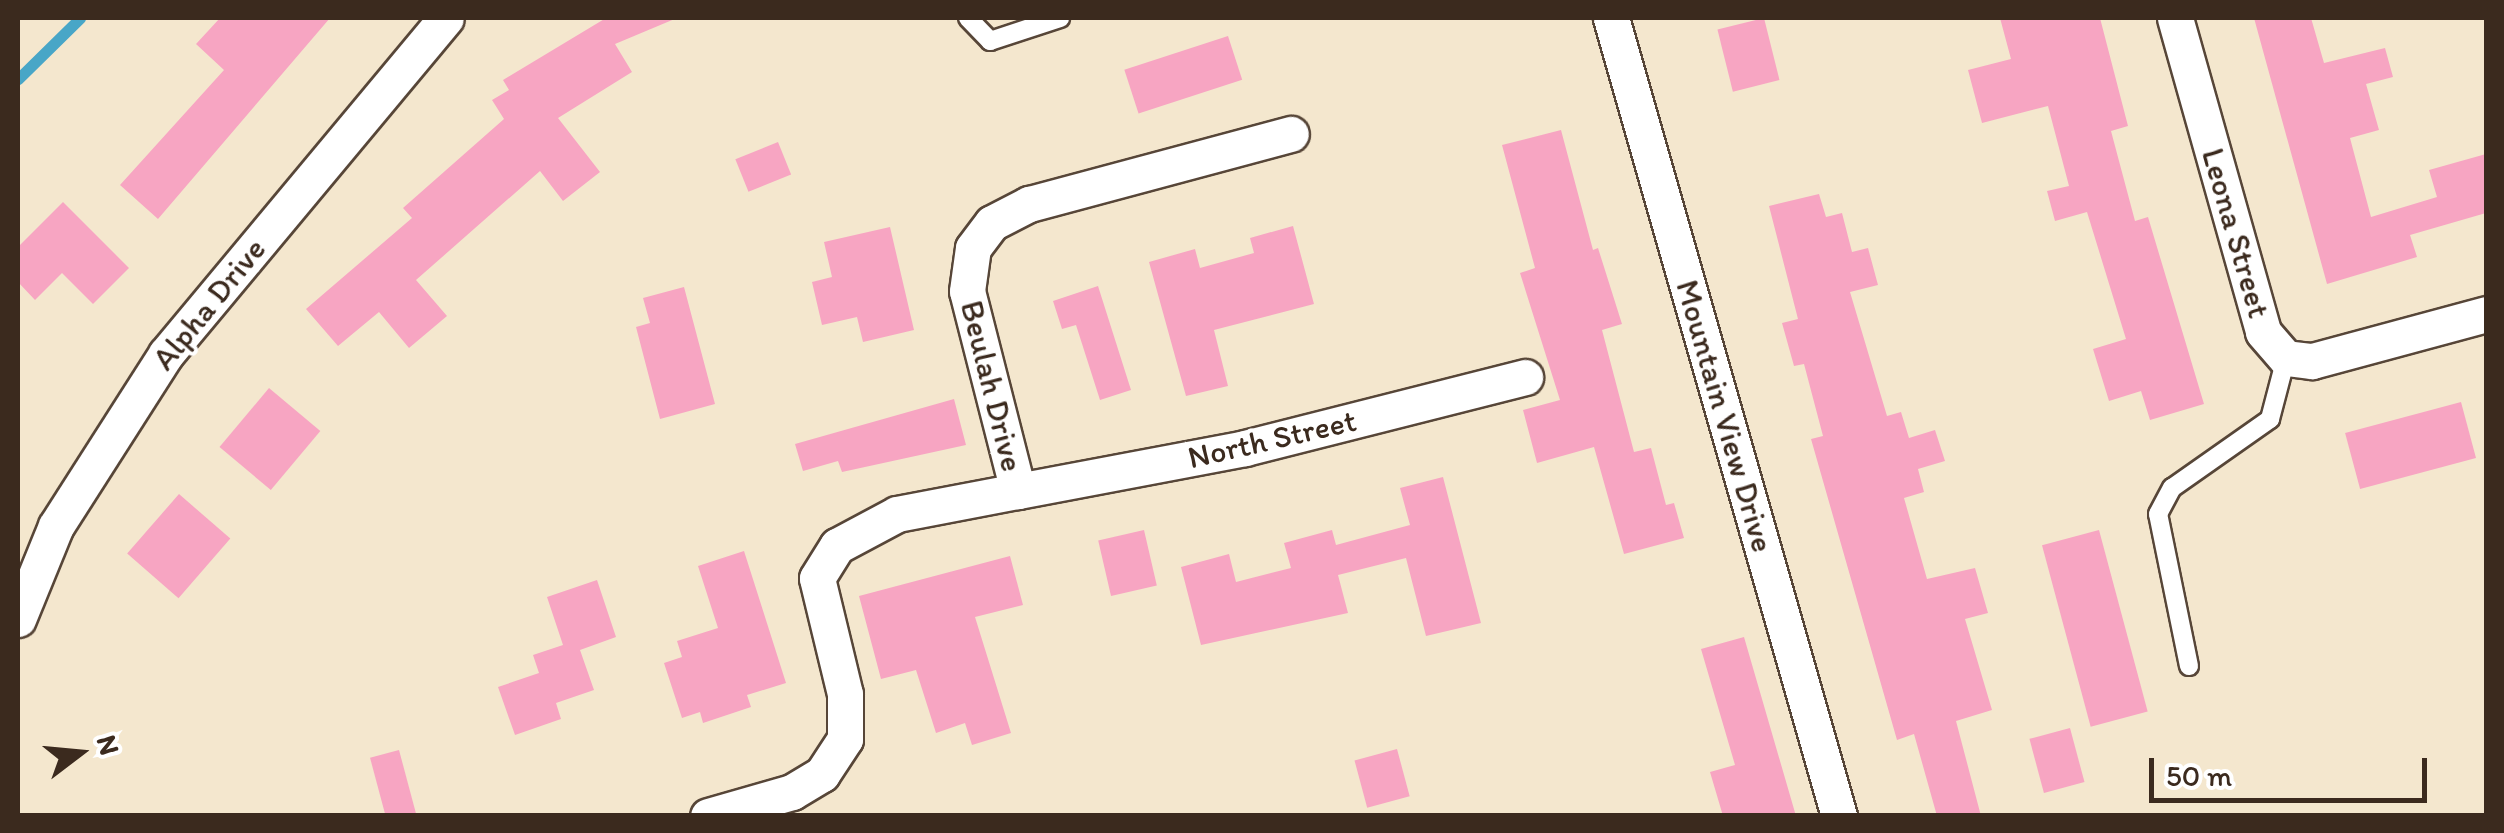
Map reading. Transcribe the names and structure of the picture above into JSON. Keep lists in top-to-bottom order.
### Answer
{
  "streets": {
    "street": [
      "Leona Street",
      "Alpha Drive",
      "Beulah Drive",
      "Mountain View Drive",
      "North Street"
    ]
  },
  "crossings": [
    ["Beulah Drive", "North Street"]
  ],
  "scale_bar": "50 m",
  "north": "right"
}
